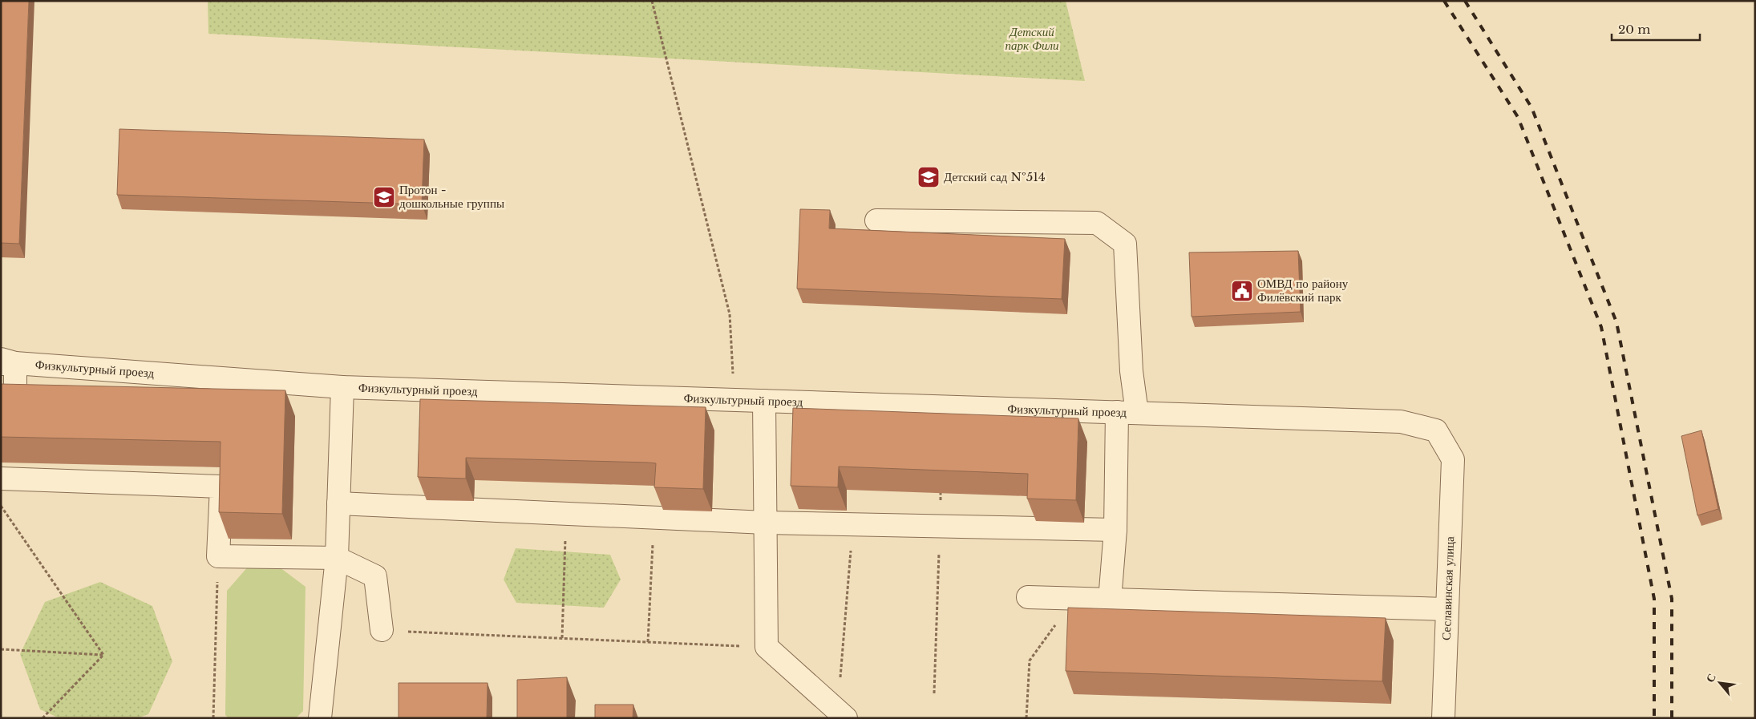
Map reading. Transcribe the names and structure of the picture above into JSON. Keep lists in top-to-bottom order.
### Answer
{
  "streets": {
    "street": ["Физкультурный проезд", "Сеславинская улица"]
  },
  "crossings": [
    ["Физкультурный проезд", "Сеславинская улица"]
  ],
  "parks": ["Детский парк Фили"],
  "places": {
    "school or university": ["Детский сад №514", "Протон - дошкольные группы"],
    "public building": ["ОМВД по району Филёвский парк"]
  },
  "scale_bar": "20 m",
  "north": "top left"
}
